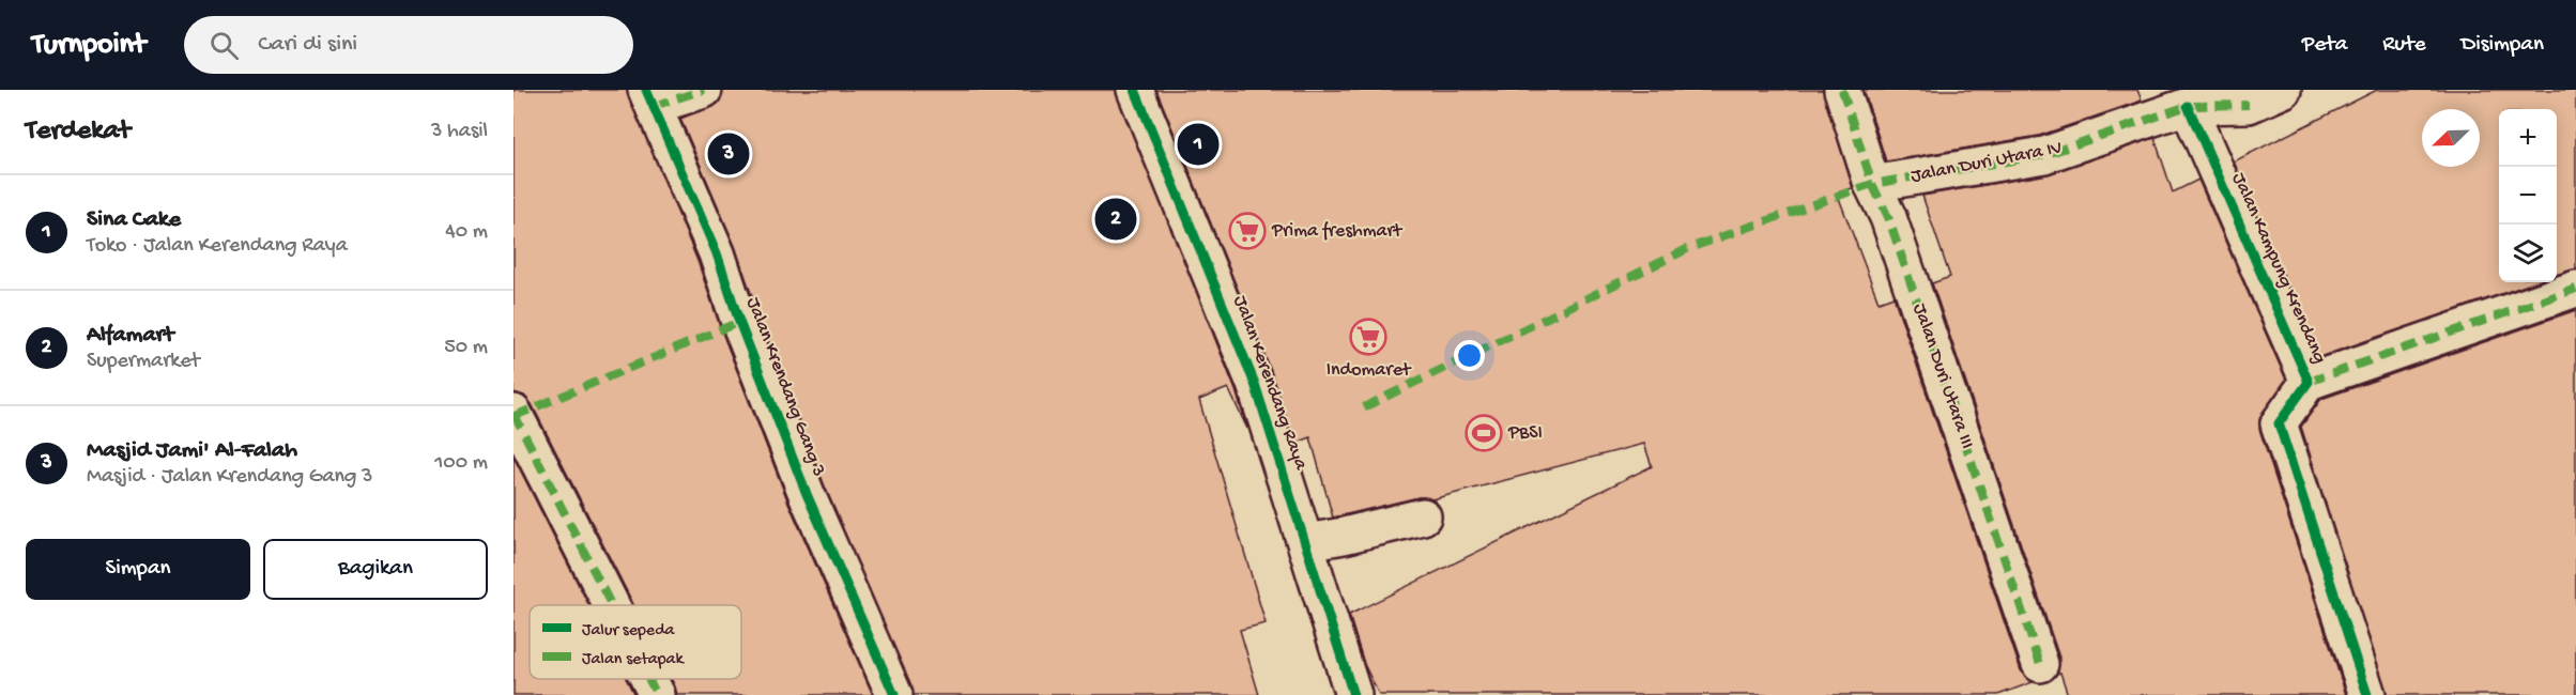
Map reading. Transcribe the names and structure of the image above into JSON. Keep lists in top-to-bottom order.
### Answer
{
  "streets": {
    "street": [
      "Jalan Duri Utara IV",
      "Jalan Kampung Krendang",
      "Jalan Duri Utara III",
      "Jalan Kerendang Raya",
      "Jalan Krendang Gang 3"
    ]
  },
  "crossings": [
    ["Jalan Duri Utara IV", "Jalan Kampung Krendang"],
    ["Jalan Duri Utara IV", "Jalan Duri Utara III"]
  ],
  "places": {
    "supermarket": ["Prima freshmart", "Indomaret"],
    "sports": ["PBSI"]
  },
  "legend": ["Jalur sepeda", "Jalan setapak"],
  "north": "bottom left",
  "page": {
    "header": "Turnpoint",
    "search": "Cari di sini",
    "nav": ["Peta", "Rute", "Disimpan"],
    "heading": ["Terdekat", "3 hasil"],
    "map_buttons": ["+", "−"],
    "pins": ["1", "3", "2"],
    "list": [
      {
        "mark": "1",
        "name": "Sina Cake",
        "note": "Toko · Jalan Kerendang Raya",
        "value": "40 m"
      },
      {
        "mark": "2",
        "name": "Alfamart",
        "note": "Supermarket",
        "value": "50 m"
      },
      {
        "mark": "3",
        "name": "Masjid Jami' Al-Falah",
        "note": "Masjid · Jalan Krendang Gang 3",
        "value": "100 m"
      }
    ],
    "buttons": ["Simpan", "Bagikan"]
  }
}
